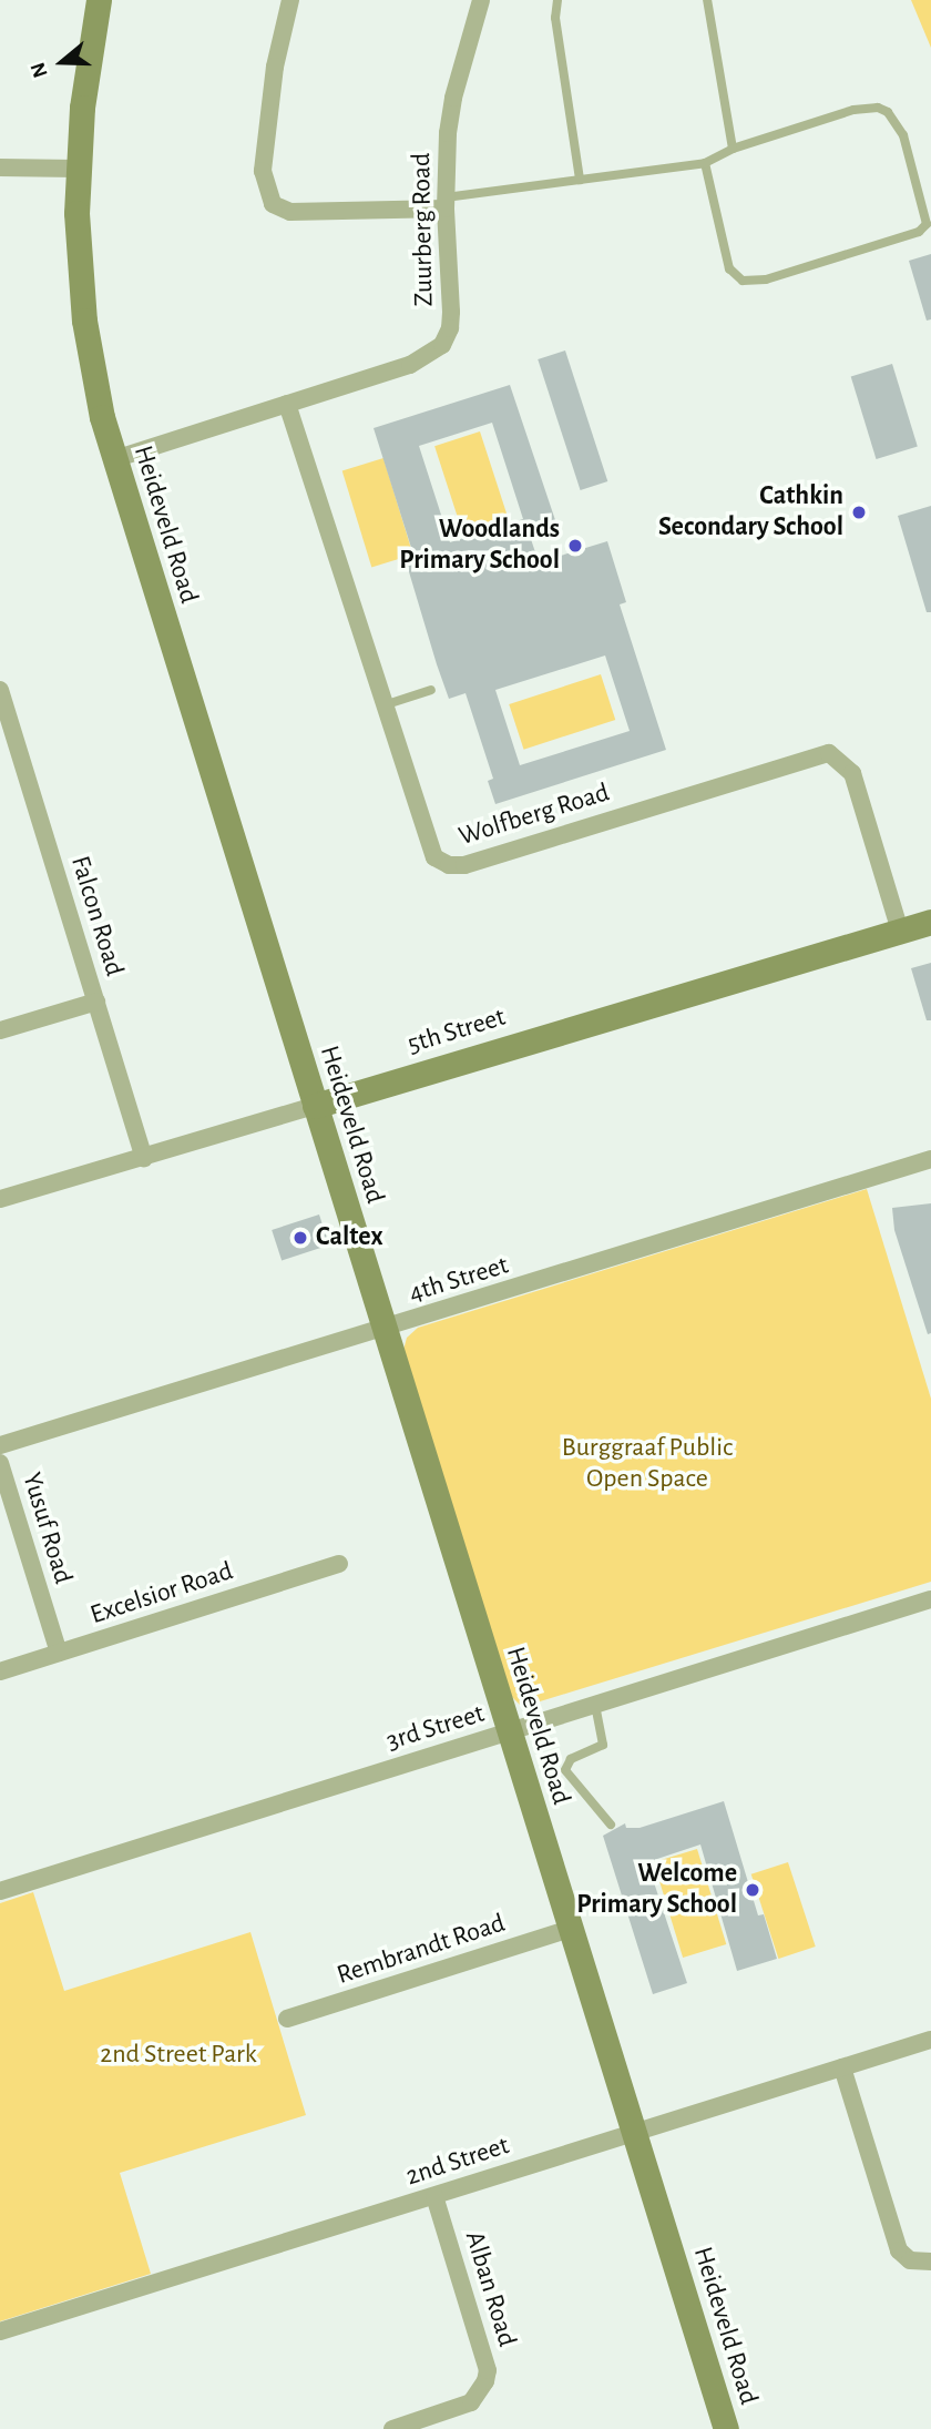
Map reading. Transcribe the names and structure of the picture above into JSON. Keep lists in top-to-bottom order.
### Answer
{
  "streets": {
    "street": [
      "Zuurberg Road",
      "Heideveld Road",
      "Wolfberg Road",
      "Falcon Road",
      "5th Street",
      "4th Street",
      "Yusuf Road",
      "Excelsior Road",
      "3rd Street",
      "Rembrandt Road",
      "2nd Street",
      "Alban Road"
    ]
  },
  "crossings": [
    ["Zuurberg Road", "Heideveld Road"],
    ["Zuurberg Road", "Wolfberg Road"],
    ["Heideveld Road", "5th Street"],
    ["Heideveld Road", "4th Street"],
    ["Heideveld Road", "3rd Street"],
    ["Heideveld Road", "Rembrandt Road"],
    ["Heideveld Road", "2nd Street"],
    ["Wolfberg Road", "5th Street"],
    ["Falcon Road", "5th Street"],
    ["Yusuf Road", "Excelsior Road"],
    ["2nd Street", "Alban Road"]
  ],
  "parks": ["Burggraaf Public Open Space", "2nd Street Park"],
  "places": [
    "Cathkin Secondary School",
    "Woodlands Primary School",
    "Caltex",
    "Welcome Primary School"
  ],
  "north": "left"
}
